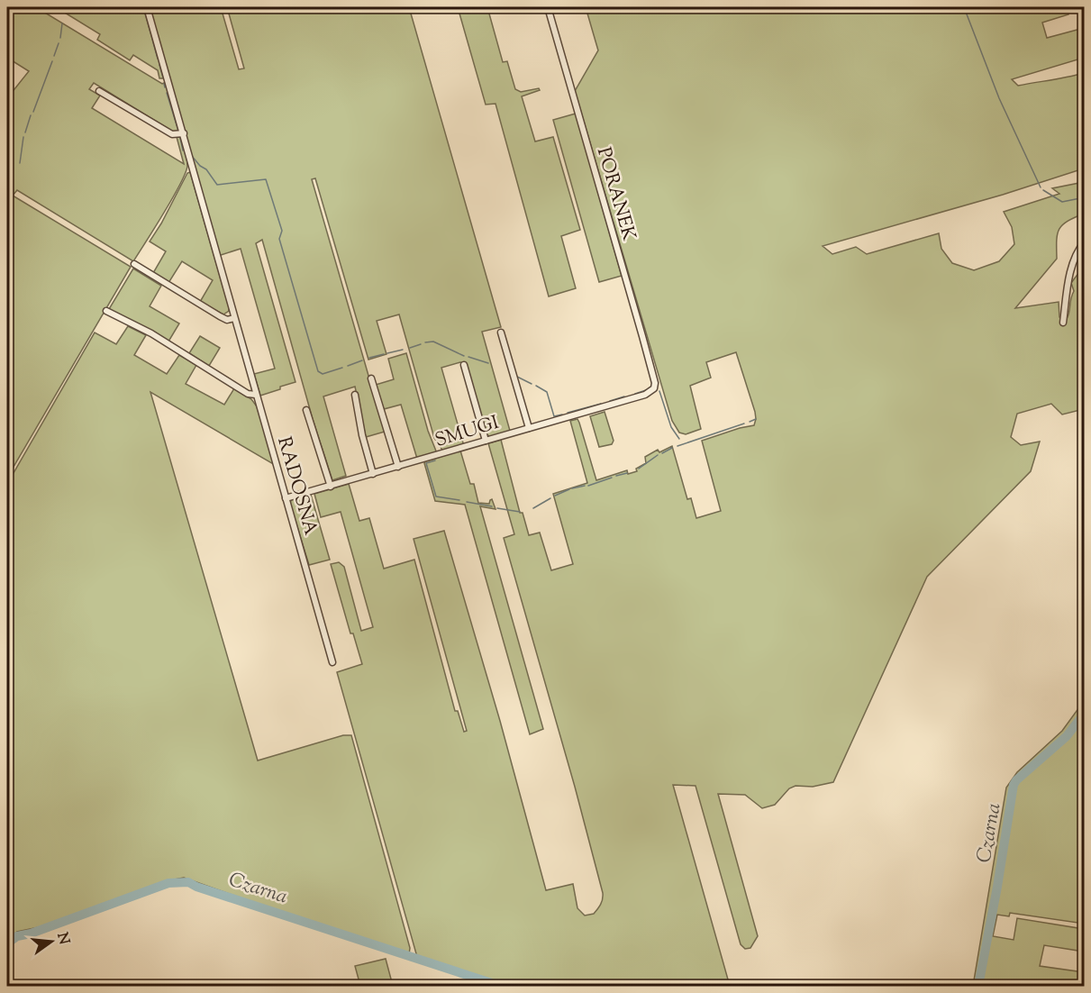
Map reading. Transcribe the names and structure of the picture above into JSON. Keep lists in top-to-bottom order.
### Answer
{
  "streets": {
    "street": ["PORANEK", "SMUGI", "RADOSNA"]
  },
  "crossings": [
    ["PORANEK", "SMUGI"],
    ["SMUGI", "RADOSNA"]
  ],
  "water": ["Czarna"],
  "north": "right"
}
